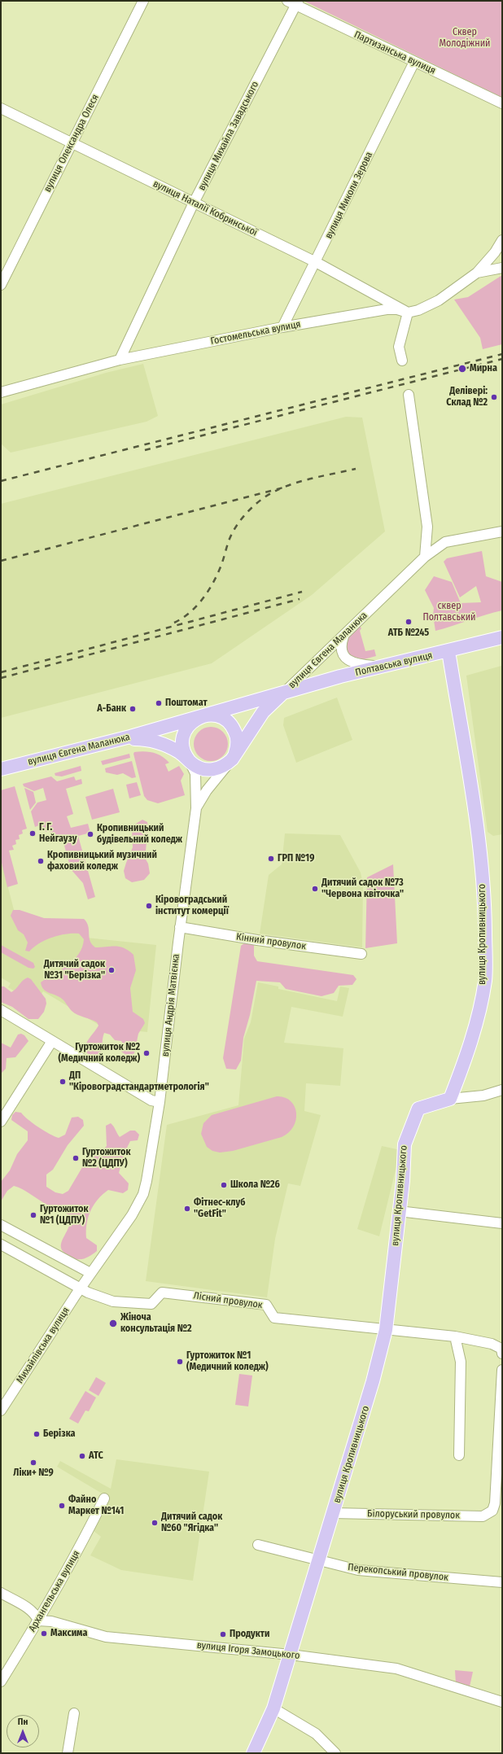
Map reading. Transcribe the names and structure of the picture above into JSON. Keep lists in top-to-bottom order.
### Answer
{
  "streets": {
    "main road": ["вулиця Євгена Маланюка", "Полтавська вулиця", "вулиця Кропивницького"],
    "street": [
      "Партизанська вулиця",
      "вулиця Михайла Завадського",
      "вулиця Олександра Олеся",
      "вулиця Миколи Зерова",
      "вулиця Наталії Кобринської",
      "Гостомельська вулиця",
      "Кінний провулок",
      "вулиця Андрія Матвієнка",
      "Лісний провулок",
      "Михайлівська вулиця",
      "Білоруський провулок",
      "Перекопський провулок",
      "Архангельська вулиця",
      "вулиця Ігоря Замоцького"
    ]
  },
  "crossings": [
    ["Партизанська вулиця", "вулиця Михайла Завадського"],
    ["Партизанська вулиця", "вулиця Миколи Зерова"],
    ["вулиця Михайла Завадського", "вулиця Наталії Кобринської"],
    ["вулиця Михайла Завадського", "Гостомельська вулиця"],
    ["вулиця Олександра Олеся", "вулиця Наталії Кобринської"],
    ["вулиця Миколи Зерова", "вулиця Наталії Кобринської"],
    ["вулиця Миколи Зерова", "Гостомельська вулиця"],
    ["вулиця Наталії Кобринської", "Гостомельська вулиця"],
    ["вулиця Євгена Маланюка", "Полтавська вулиця"],
    ["вулиця Євгена Маланюка", "вулиця Андрія Матвієнка"],
    ["Полтавська вулиця", "вулиця Кропивницького"],
    ["вулиця Кропивницького", "Лісний провулок"],
    ["вулиця Кропивницького", "Білоруський провулок"],
    ["вулиця Кропивницького", "Перекопський провулок"],
    ["вулиця Кропивницького", "вулиця Ігоря Замоцького"],
    ["Кінний провулок", "вулиця Андрія Матвієнка"],
    ["вулиця Андрія Матвієнка", "Лісний провулок"],
    ["вулиця Андрія Матвієнка", "Михайлівська вулиця"],
    ["Лісний провулок", "Михайлівська вулиця"],
    ["Архангельська вулиця", "вулиця Ігоря Замоцького"]
  ],
  "parks": ["Сквер Молодіжний", "сквер Полтавський"],
  "places": [
    "Мирна",
    "Делівері: Склад №2",
    "АТБ №245",
    "Поштомат",
    "А-Банк",
    "Г. Г. Нейгаузу",
    "Кропивницький будівельний коледж",
    "ГРП №19",
    "Кропивницький музичний фаховий коледж",
    "Дитячий садок №73 \"Червона квіточка\"",
    "Кіровоградський інститут комерції",
    "Дитячий садок №31 \"Берізка\"",
    "Гуртожиток №2 (Медичний коледж)",
    "ДП \"Кіровоградстандартметрологія\"",
    "Гуртожиток №2 (ЦДПУ)",
    "Школа №26",
    "Фітнес-клуб \"GetFit\"",
    "Гуртожиток №1 (ЦДПУ)",
    "Жіноча консультація №2",
    "Гуртожиток №1 (Медичний коледж)",
    "Берізка",
    "АТС",
    "Ліки+ №9",
    "Файно Маркет №141",
    "Дитячий садок №60 \"Ягідка\"",
    "Максима",
    "Продукти"
  ],
  "north": "top"
}
